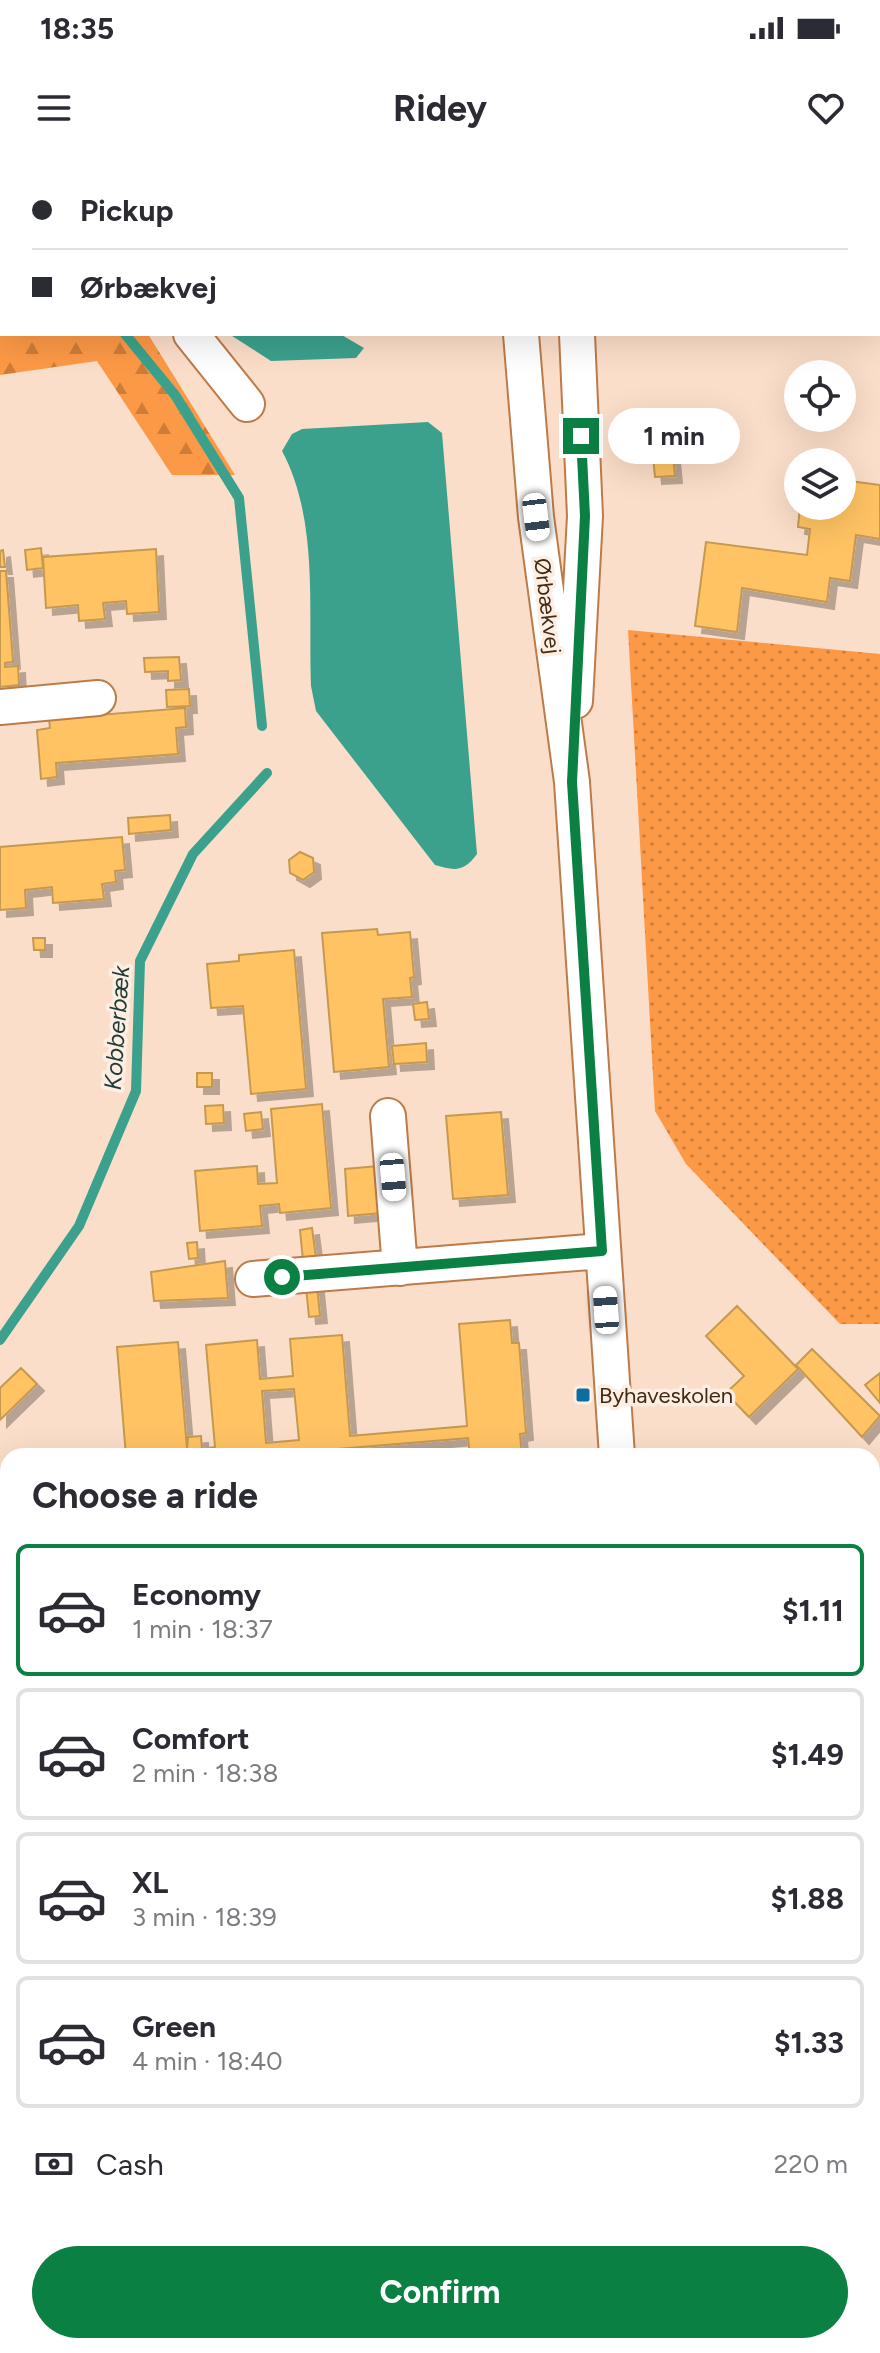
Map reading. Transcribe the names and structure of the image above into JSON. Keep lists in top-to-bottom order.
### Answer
{
  "streets": {
    "street": ["Ørbækvej"]
  },
  "water": ["Kobberbæk"],
  "places": {
    "transit": ["Byhaveskolen"]
  },
  "page": {
    "status": "18:35",
    "header": "Ridey",
    "banner": ["Pickup", "Ørbækvej"],
    "bubble": "1 min",
    "heading": "Choose a ride",
    "list": [
      {
        "name": "Economy",
        "note": "1 min · 18:37",
        "value": "$1.11"
      },
      {
        "name": "Comfort",
        "note": "2 min · 18:38",
        "value": "$1.49"
      },
      {
        "name": "XL",
        "note": "3 min · 18:39",
        "value": "$1.88"
      },
      {
        "name": "Green",
        "note": "4 min · 18:40",
        "value": "$1.33"
      }
    ],
    "pay": ["Cash", "220 m"],
    "buttons": "Confirm"
  }
}
